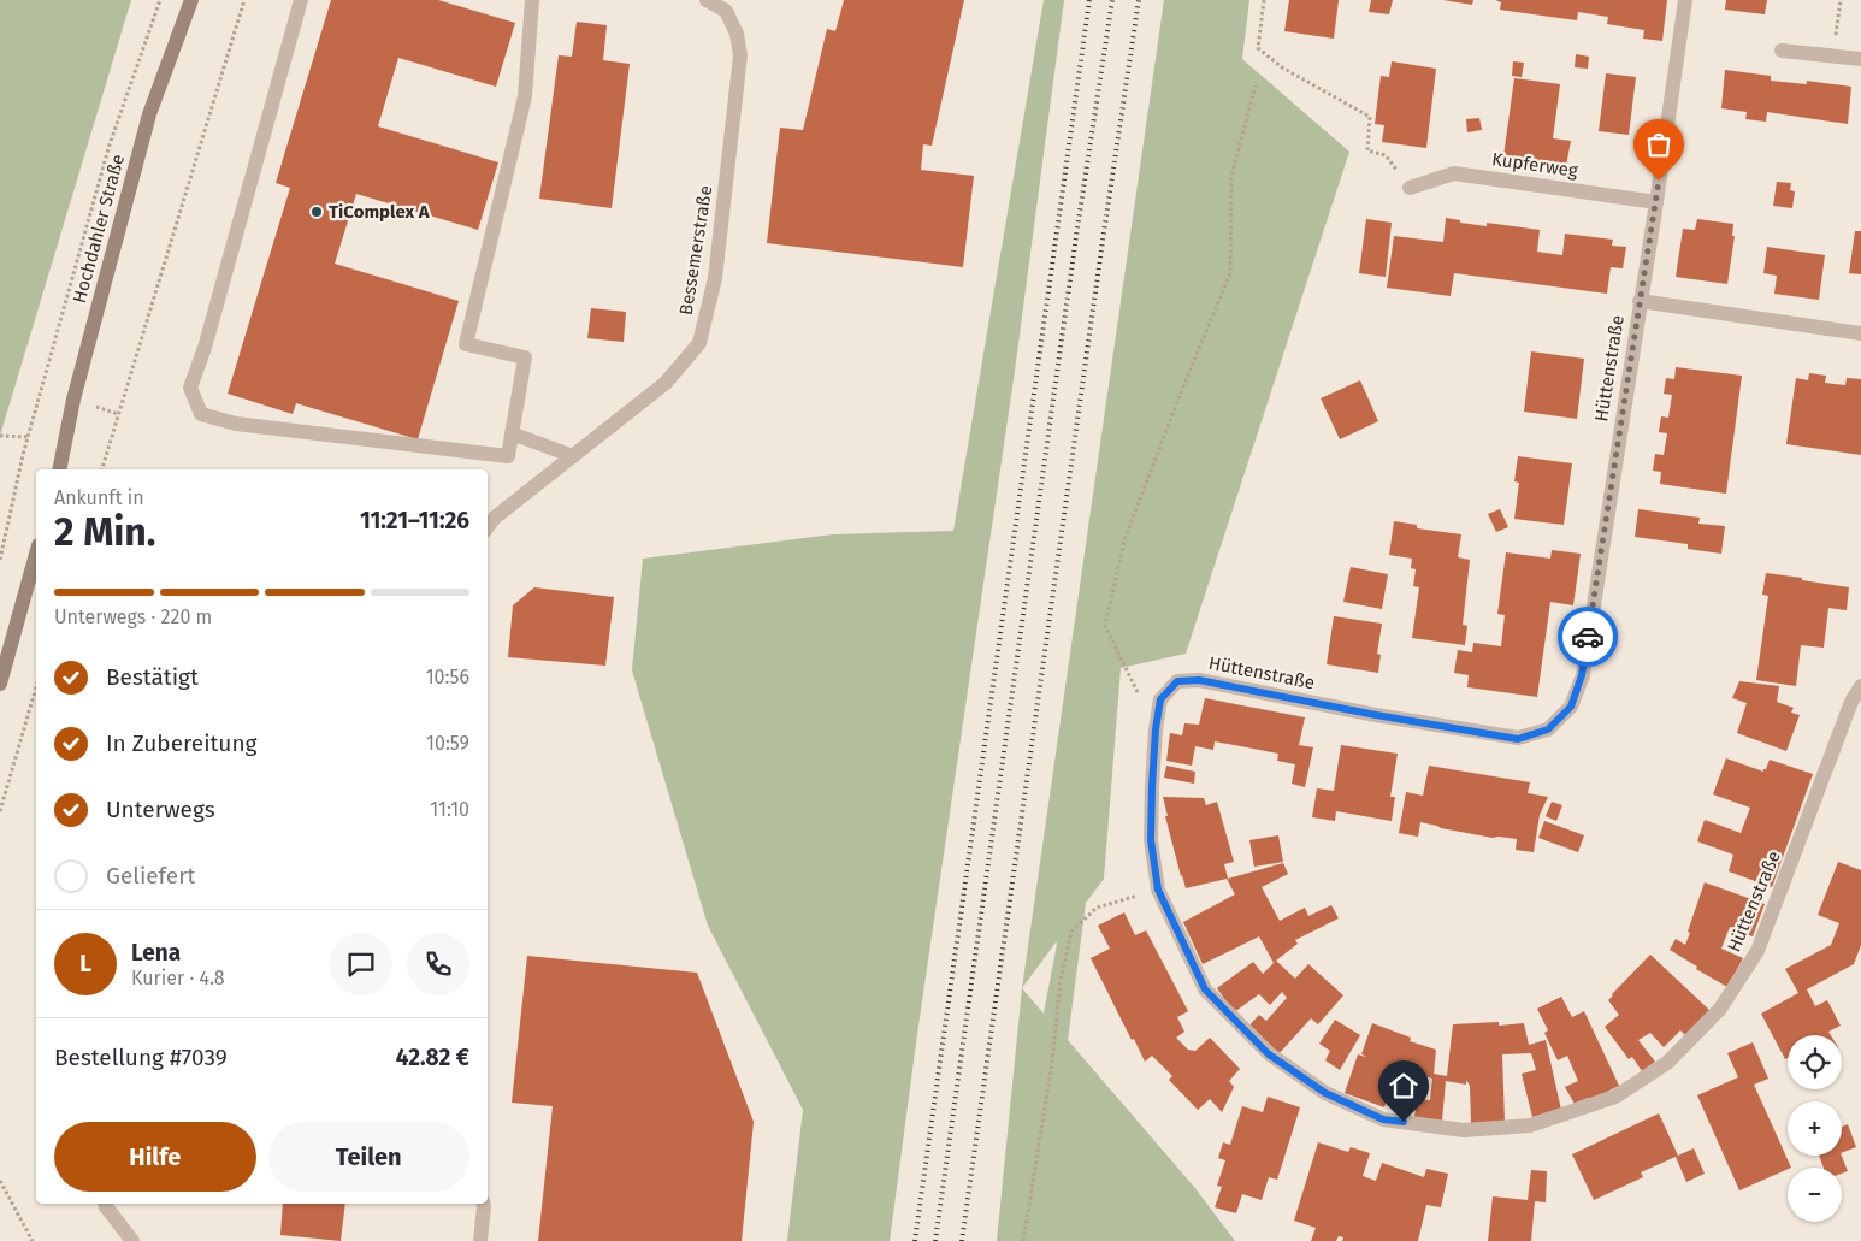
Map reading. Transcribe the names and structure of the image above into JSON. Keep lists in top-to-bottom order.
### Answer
{
  "streets": {
    "main road": ["Hochdahler Straße"],
    "street": ["Kupferweg", "Bessemerstraße", "Hüttenstraße"]
  },
  "places": ["TiComplex A"],
  "page": {
    "heading": ["2 Min.", "Ankunft in", "11:21–11:26"],
    "panel": [
      "Lena",
      "Kurier · 4.8",
      "Bestellung #7039",
      "42.82 €"
    ],
    "bar": "Unterwegs · 220 m",
    "list": [
      ["Bestätigt", "10:56"],
      ["In Zubereitung", "10:59"],
      ["Unterwegs", "11:10"],
      "Geliefert"
    ],
    "round": "L",
    "map_buttons": ["+", "−"],
    "buttons": ["Hilfe", "Teilen"]
  }
}
